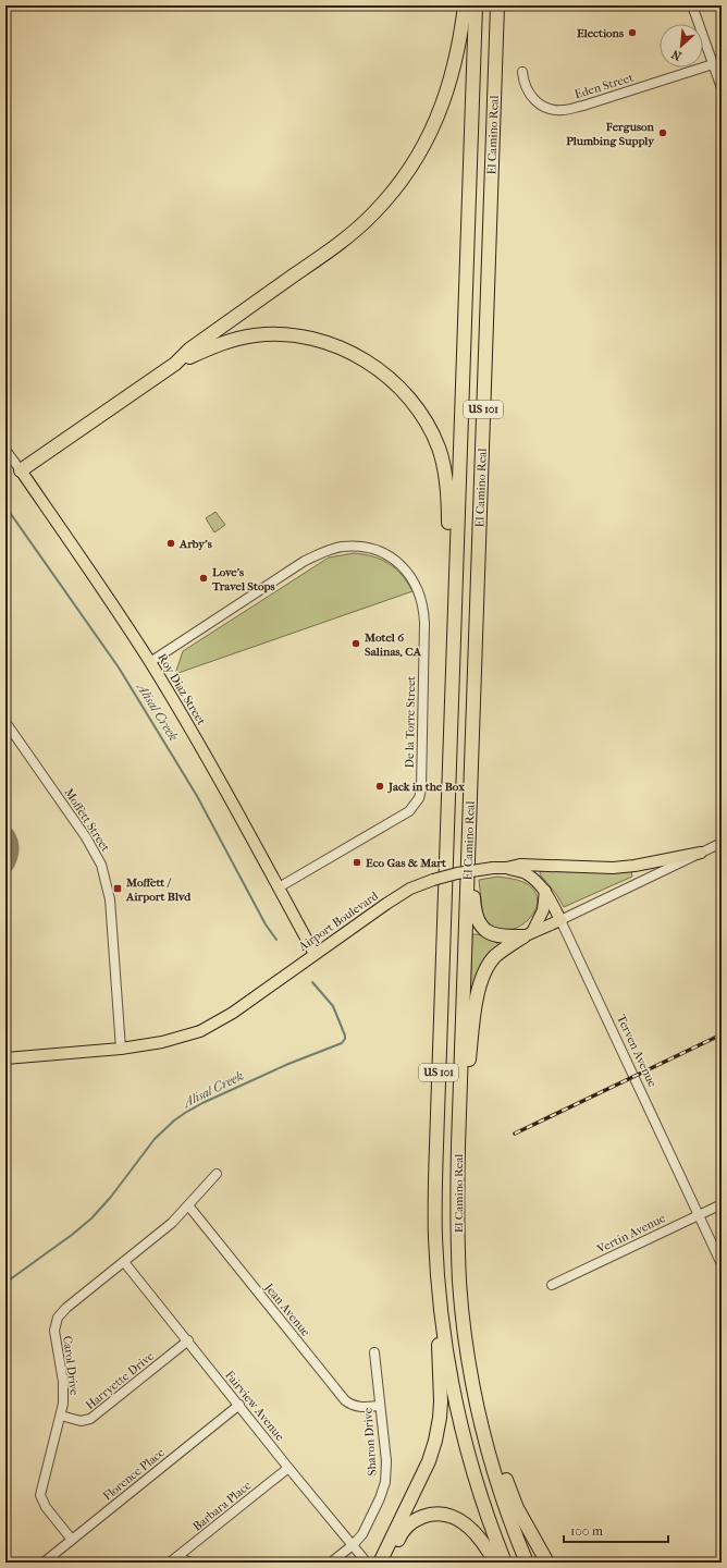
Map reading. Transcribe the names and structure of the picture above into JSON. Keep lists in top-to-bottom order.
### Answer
{
  "streets": {
    "highway": ["El Camino Real", "US 101"],
    "main road": ["Roy Diaz Street", "Airport Boulevard", "Terven Avenue"],
    "street": [
      "Eden Street",
      "De la Torre Street",
      "Moffett Street",
      "Vertin Avenue",
      "Jean Avenue",
      "Carol Drive",
      "Harryette Drive",
      "Fairview Avenue",
      "Sharon Drive",
      "Florence Place",
      "Barbara Place"
    ]
  },
  "crossings": [
    ["Roy Diaz Street", "De la Torre Street"],
    ["Roy Diaz Street", "Airport Boulevard"],
    ["Moffett Street", "Airport Boulevard"],
    ["Airport Boulevard", "Terven Avenue"],
    ["Terven Avenue", "Vertin Avenue"],
    ["Jean Avenue", "Carol Drive"],
    ["Jean Avenue", "Sharon Drive"],
    ["Carol Drive", "Harryette Drive"],
    ["Carol Drive", "Fairview Avenue"],
    ["Carol Drive", "Florence Place"],
    ["Harryette Drive", "Fairview Avenue"],
    ["Fairview Avenue", "Sharon Drive"],
    ["Fairview Avenue", "Florence Place"],
    ["Fairview Avenue", "Barbara Place"]
  ],
  "water": ["Alisal Creek"],
  "places": {
    "other": [
      "Elections",
      "Ferguson Plumbing Supply",
      "Arby's",
      "Love's Travel Stops",
      "Motel 6 Salinas, CA",
      "Jack in the Box",
      "Eco Gas & Mart"
    ],
    "transit": ["Moffett / Airport Blvd"]
  },
  "scale_bar": "100 m",
  "north": "bottom left"
}
